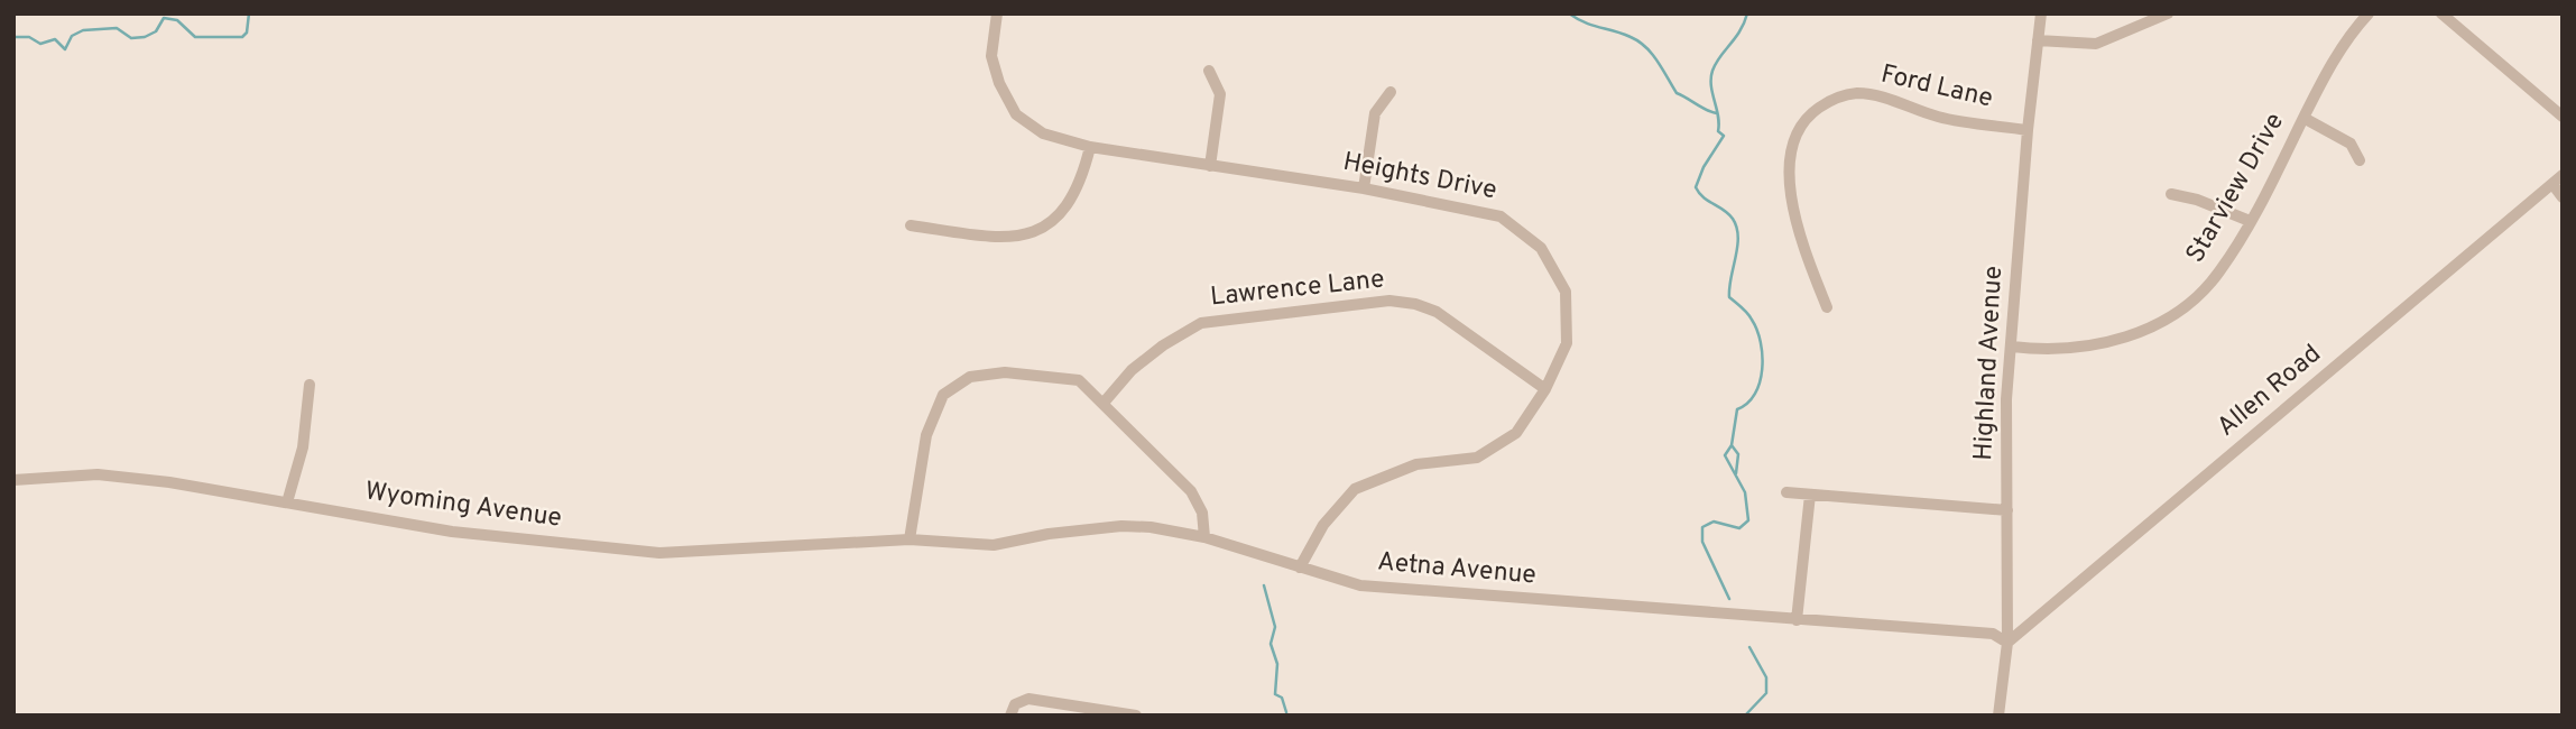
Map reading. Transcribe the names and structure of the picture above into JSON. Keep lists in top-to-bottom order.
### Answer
{
  "streets": {
    "street": [
      "Ford Lane",
      "Heights Drive",
      "Starview Drive",
      "Lawrence Lane",
      "Highland Avenue",
      "Allen Road",
      "Wyoming Avenue",
      "Aetna Avenue"
    ]
  },
  "crossings": [
    ["Ford Lane", "Highland Avenue"],
    ["Heights Drive", "Lawrence Lane"],
    ["Heights Drive", "Aetna Avenue"],
    ["Starview Drive", "Highland Avenue"],
    ["Highland Avenue", "Allen Road"],
    ["Highland Avenue", "Aetna Avenue"],
    ["Allen Road", "Aetna Avenue"],
    ["Wyoming Avenue", "Aetna Avenue"]
  ]
}
